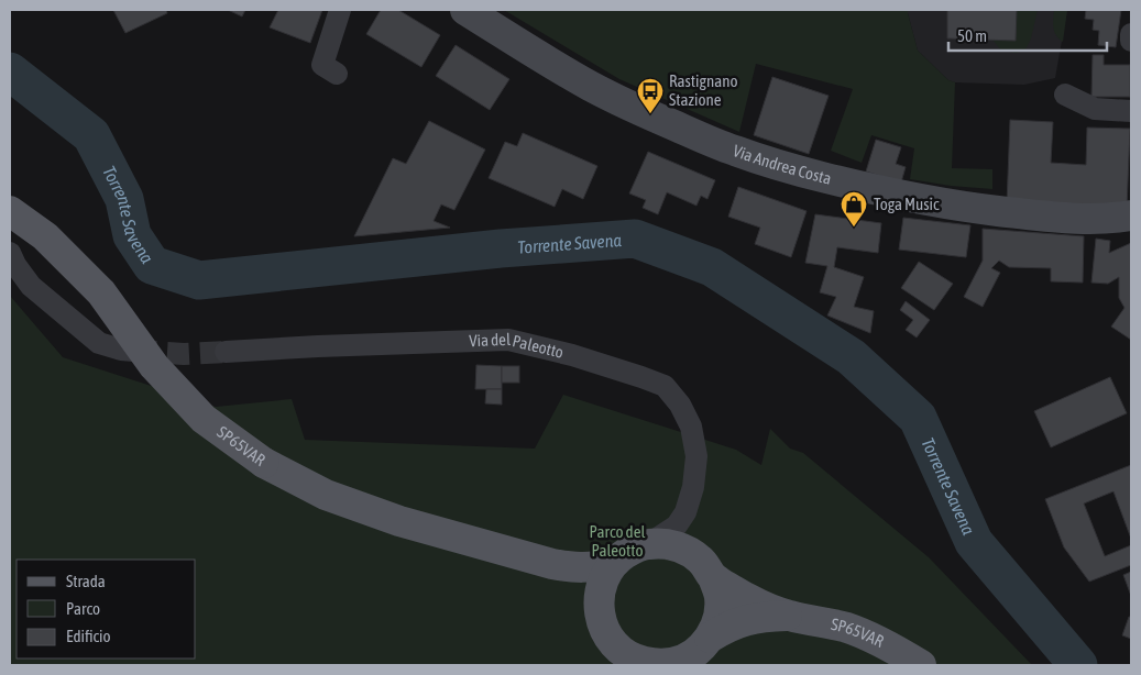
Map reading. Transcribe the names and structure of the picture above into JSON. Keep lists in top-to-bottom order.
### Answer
{
  "streets": {
    "main road": ["Via Andrea Costa", "SP65VAR"],
    "street": ["Via del Paleotto"]
  },
  "water": ["Torrente Savena"],
  "parks": ["Parco del Paleotto"],
  "places": {
    "bus stop": ["Rastignano Stazione"],
    "shop": ["Toga Music"]
  },
  "legend": ["Strada", "Parco", "Edificio"],
  "scale_bar": "50 m"
}
